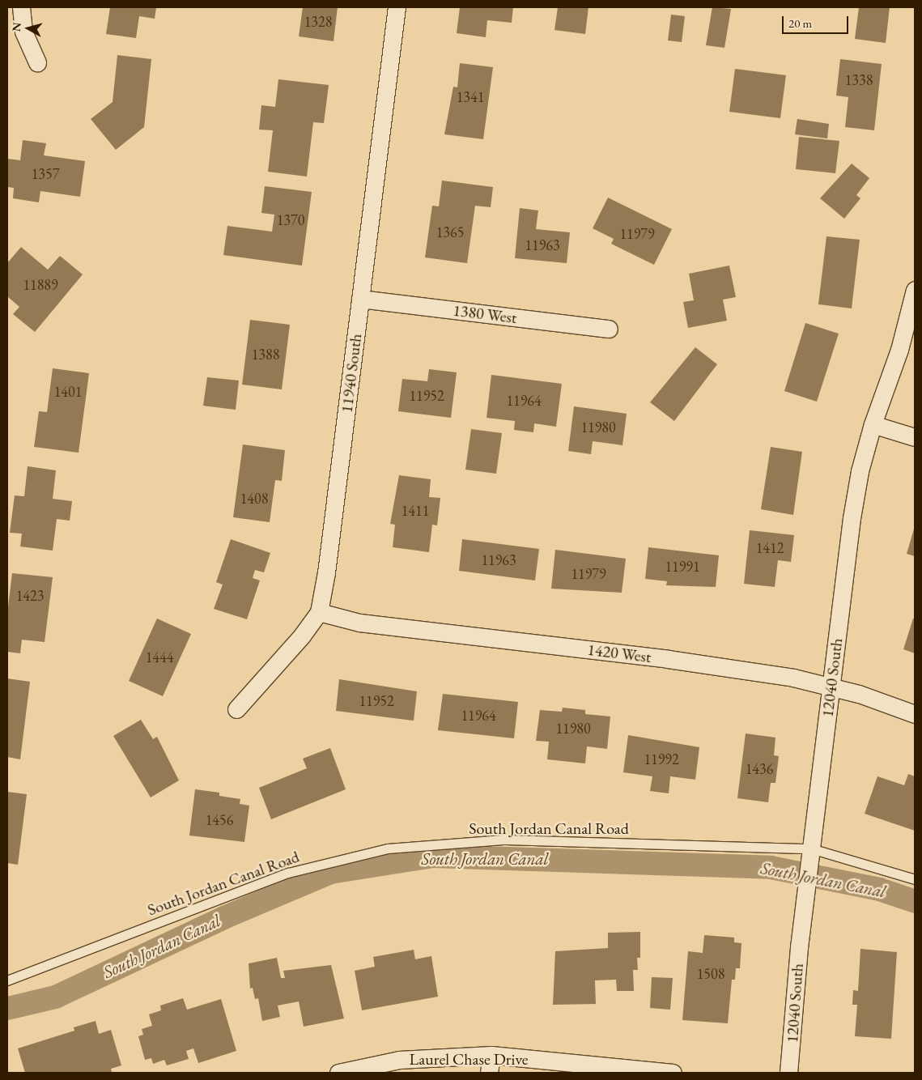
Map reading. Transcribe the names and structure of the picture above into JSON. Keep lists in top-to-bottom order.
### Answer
{
  "streets": {
    "street": [
      "1380 West",
      "11940 South",
      "1420 West",
      "12040 South",
      "Laurel Chase Drive"
    ],
    "lane": ["South Jordan Canal Road"]
  },
  "crossings": [
    ["1380 West", "11940 South"],
    ["11940 South", "1420 West"],
    ["1420 West", "12040 South"],
    ["12040 South", "South Jordan Canal Road"]
  ],
  "water": ["South Jordan Canal"],
  "house_numbers": [
    "1328",
    "1338",
    "1341",
    "1357",
    "1370",
    "1365",
    "11979",
    "11963",
    "11889",
    "1388",
    "1401",
    "11952",
    "11964",
    "11980",
    "1408",
    "1411",
    "1412",
    "11963",
    "11991",
    "11979",
    "1423",
    "1444",
    "11952",
    "11964",
    "11980",
    "11992",
    "1436",
    "1456",
    "1508"
  ],
  "scale_bar": "20 m",
  "north": "left"
}
